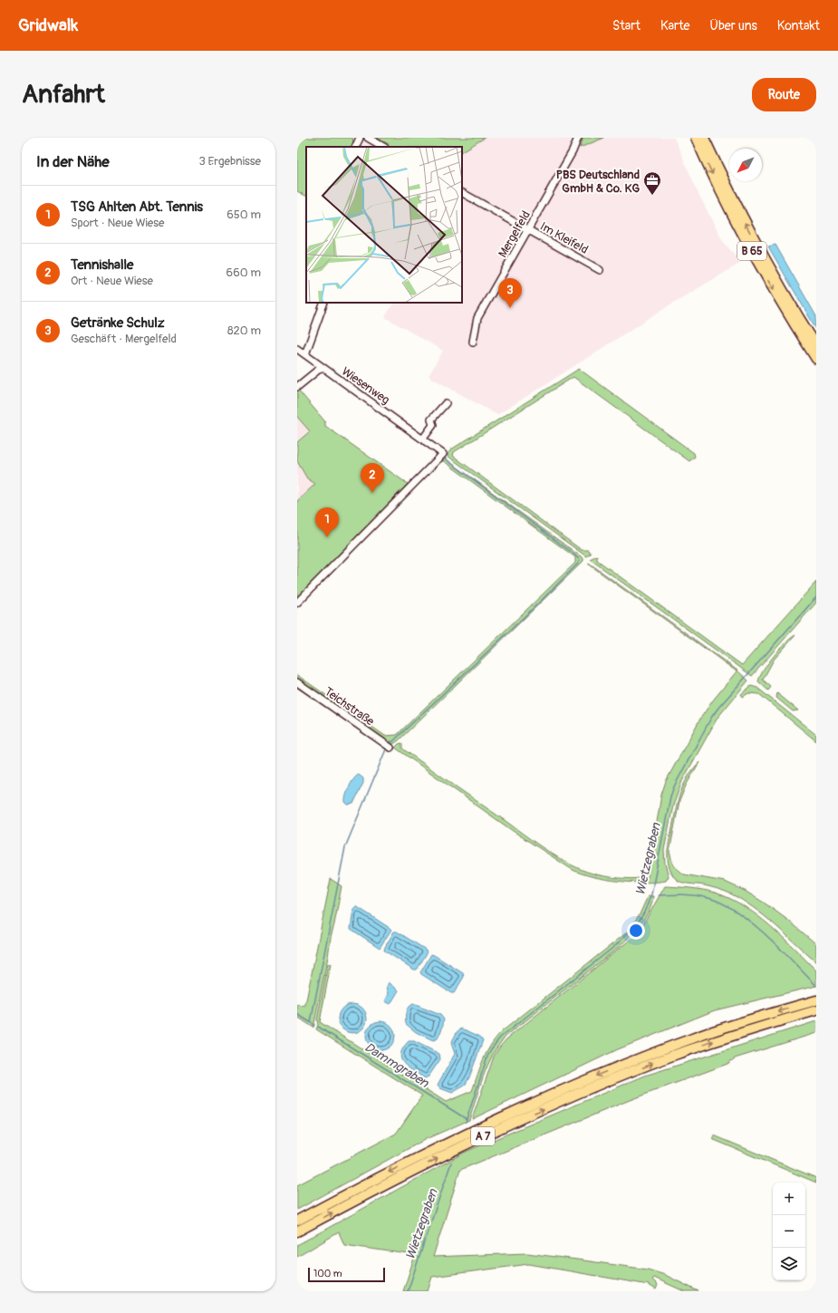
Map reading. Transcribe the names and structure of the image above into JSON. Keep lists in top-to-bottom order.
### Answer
{
  "streets": {
    "highway": ["B 65", "A 7"],
    "street": [
      "Mergelfeld",
      "Im Kleifeld",
      "Wiesenweg",
      "Teichstraße"
    ]
  },
  "crossings": [
    ["Mergelfeld", "Im Kleifeld"]
  ],
  "water": ["Wietzegraben", "Dammgraben"],
  "places": {
    "office": ["PBS Deutschland GmbH & Co. KG"]
  },
  "scale_bar": "100 m",
  "north": "bottom left",
  "page": {
    "header": "Gridwalk",
    "nav": [
      "Start",
      "Karte",
      "Über uns",
      "Kontakt"
    ],
    "buttons": "Route",
    "title": "Anfahrt",
    "heading": ["In der Nähe", "3 Ergebnisse"],
    "list": [
      {
        "mark": "1",
        "name": "TSG Ahlten Abt. Tennis",
        "note": "Sport · Neue Wiese",
        "value": "650 m"
      },
      {
        "mark": "2",
        "name": "Tennishalle",
        "note": "Ort · Neue Wiese",
        "value": "660 m"
      },
      {
        "mark": "3",
        "name": "Getränke Schulz",
        "note": "Geschäft · Mergelfeld",
        "value": "820 m"
      }
    ],
    "pins": ["3", "2", "1"],
    "map_buttons": ["+", "−"],
    "scale": "100 m"
  }
}
